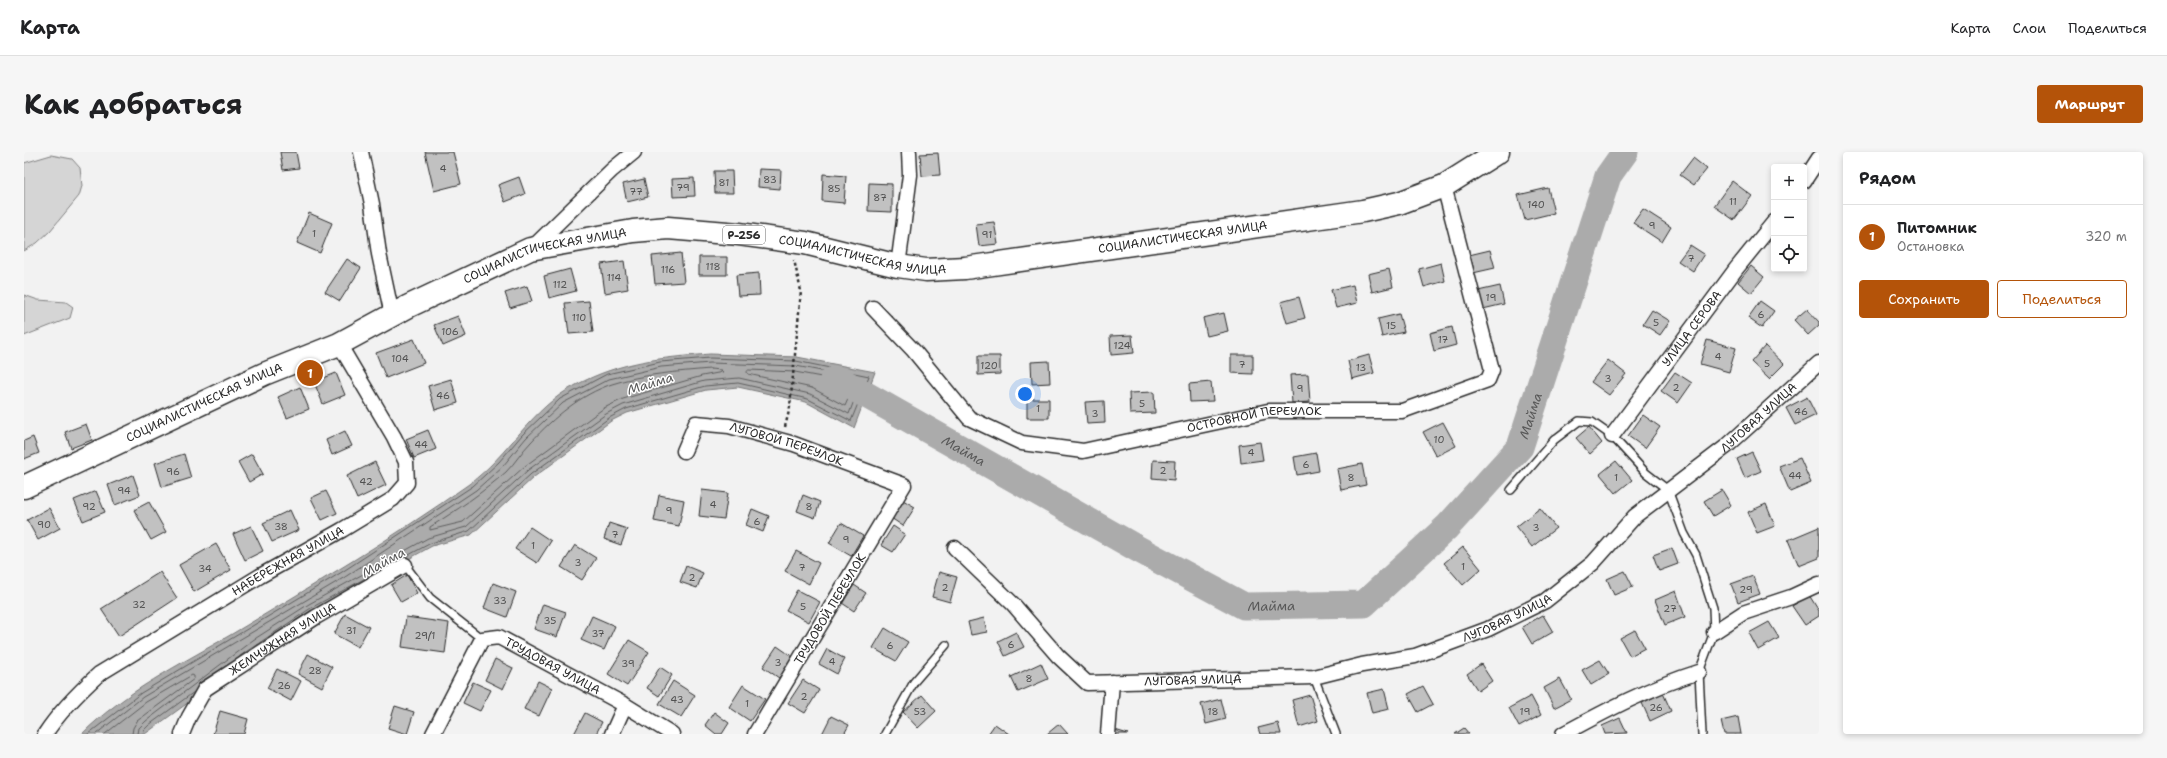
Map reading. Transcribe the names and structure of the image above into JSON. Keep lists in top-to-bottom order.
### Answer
{
  "streets": {
    "main road": ["Р-256", "СОЦИАЛИСТИЧЕСКАЯ УЛИЦА"],
    "street": [
      "УЛИЦА СЕРОВА",
      "ЛУГОВАЯ УЛИЦА",
      "ОСТРОВНОЙ ПЕРЕУЛОК",
      "ЛУГОВОЙ ПЕРЕУЛОК",
      "НАБЕРЕЖНАЯ УЛИЦА",
      "ТРУДОВОЙ ПЕРЕУЛОК",
      "ЖЕМЧУЖНАЯ УЛИЦА",
      "ТРУДОВАЯ УЛИЦА"
    ]
  },
  "crossings": [
    ["СОЦИАЛИСТИЧЕСКАЯ УЛИЦА", "ОСТРОВНОЙ ПЕРЕУЛОК"],
    ["СОЦИАЛИСТИЧЕСКАЯ УЛИЦА", "НАБЕРЕЖНАЯ УЛИЦА"],
    ["ЛУГОВОЙ ПЕРЕУЛОК", "ТРУДОВОЙ ПЕРЕУЛОК"]
  ],
  "water": ["Майма"],
  "house_numbers": [
    "4",
    "83",
    "81",
    "79",
    "85",
    "77",
    "87",
    "11",
    "140",
    "9",
    "1",
    "91",
    "7",
    "118",
    "116",
    "114",
    "112",
    "19",
    "6",
    "110",
    "5",
    "15",
    "106",
    "17",
    "124",
    "4",
    "104",
    "5",
    "7",
    "120",
    "13",
    "3",
    "2",
    "9",
    "46",
    "5",
    "1",
    "46",
    "3",
    "10",
    "44",
    "4",
    "6",
    "2",
    "96",
    "44",
    "8",
    "1",
    "42",
    "94",
    "4",
    "92",
    "8",
    "9",
    "6",
    "90",
    "38",
    "3",
    "7",
    "9",
    "1",
    "3",
    "1",
    "7",
    "34",
    "2",
    "2",
    "29",
    "33",
    "32",
    "5",
    "27",
    "35",
    "31",
    "37",
    "29/1",
    "6",
    "6",
    "4",
    "3",
    "39",
    "28",
    "8",
    "26",
    "2",
    "43",
    "1",
    "26",
    "53",
    "18",
    "19"
  ],
  "page": {
    "header": "Карта",
    "nav": ["Карта", "Слои", "Поделиться"],
    "title": "Как добраться",
    "buttons": [
      "Маршрут",
      ["Сохранить", "Поделиться"]
    ],
    "heading": "Рядом",
    "map_buttons": ["+", "−"],
    "list": [
      {
        "mark": "1",
        "name": "Питомник",
        "note": "Остановка",
        "value": "320 m"
      }
    ],
    "pins": "1"
  }
}
